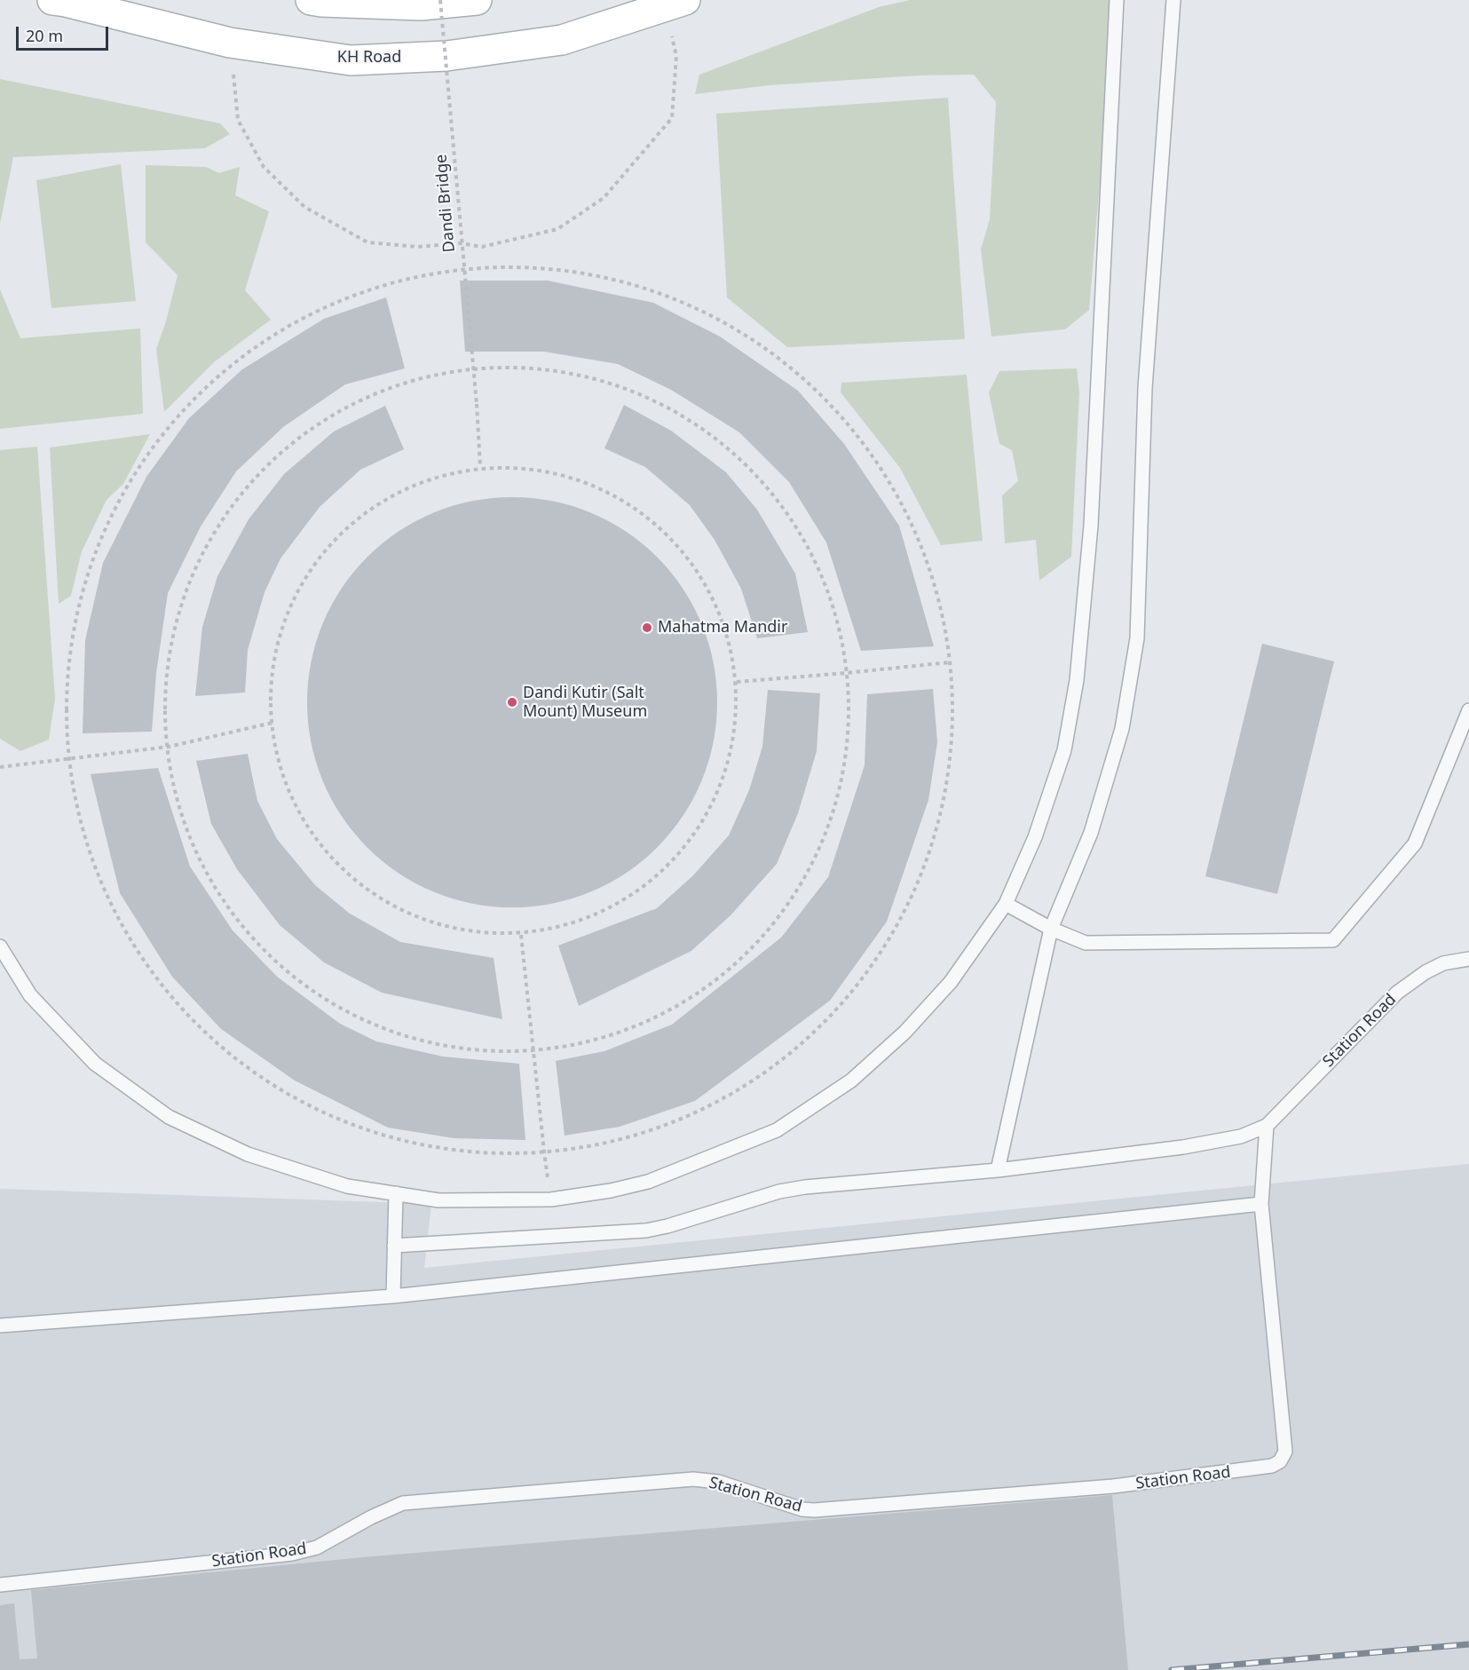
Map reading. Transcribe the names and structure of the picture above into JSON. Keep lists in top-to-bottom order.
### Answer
{
  "streets": {
    "main road": ["KH Road"],
    "lane": ["Station Road"],
    "path": ["Dandi Bridge"]
  },
  "places": ["Mahatma Mandir", "Dandi Kutir (Salt Mount) Museum"],
  "scale_bar": "20 m"
}
